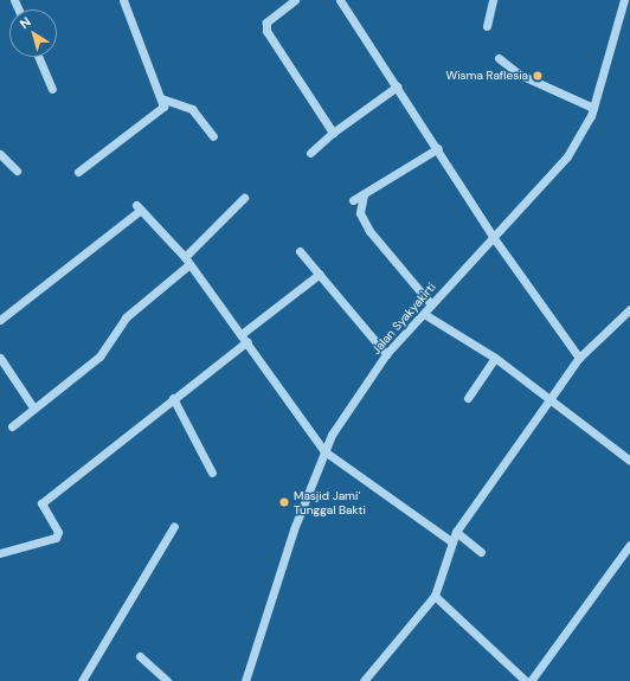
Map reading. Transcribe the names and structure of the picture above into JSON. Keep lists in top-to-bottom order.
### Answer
{
  "streets": {
    "street": ["Jalan Syakyakirti"]
  },
  "places": ["Wisma Raflesia", "Masjid Jami' Tunggal Bakti"],
  "north": "top left"
}
